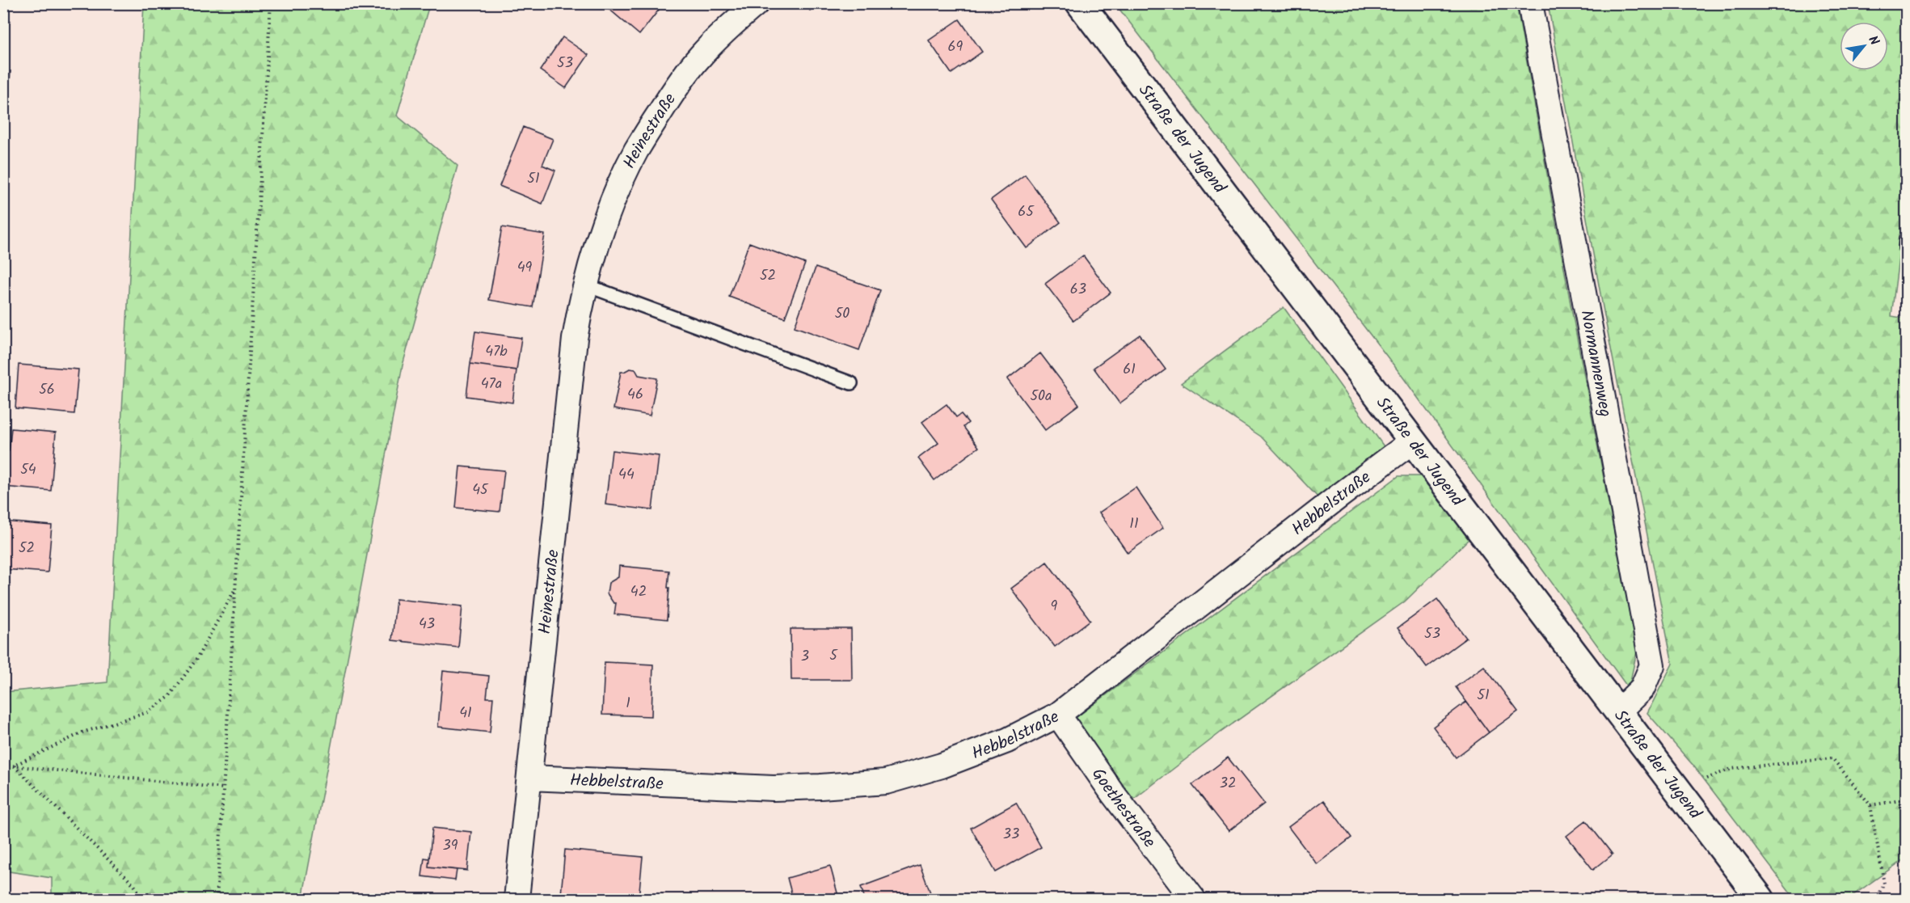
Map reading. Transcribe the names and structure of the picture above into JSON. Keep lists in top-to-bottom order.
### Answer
{
  "streets": {
    "street": [
      "Heinestraße",
      "Straße der Jugend",
      "Normannenweg",
      "Hebbelstraße",
      "Goethestraße"
    ]
  },
  "crossings": [
    ["Heinestraße", "Hebbelstraße"],
    ["Straße der Jugend", "Normannenweg"],
    ["Straße der Jugend", "Hebbelstraße"],
    ["Hebbelstraße", "Goethestraße"]
  ],
  "house_numbers": [
    "69",
    "53",
    "51",
    "65",
    "49",
    "52",
    "63",
    "50",
    "47b",
    "61",
    "47a",
    "56",
    "46",
    "50a",
    "54",
    "44",
    "45",
    "11",
    "52",
    "42",
    "9",
    "43",
    "53",
    "5",
    "3",
    "51",
    "1",
    "41",
    "32",
    "33",
    "39"
  ],
  "north": "top right"
}
